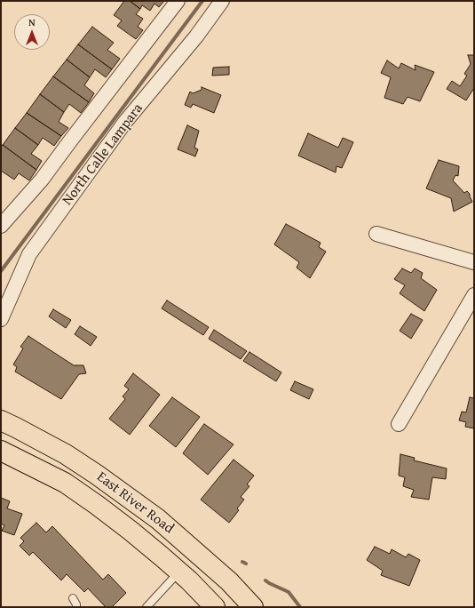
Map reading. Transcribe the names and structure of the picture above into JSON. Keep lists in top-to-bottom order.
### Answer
{
  "streets": {
    "main road": ["East River Road"],
    "street": ["North Calle Lampara"]
  },
  "north": "top"
}
